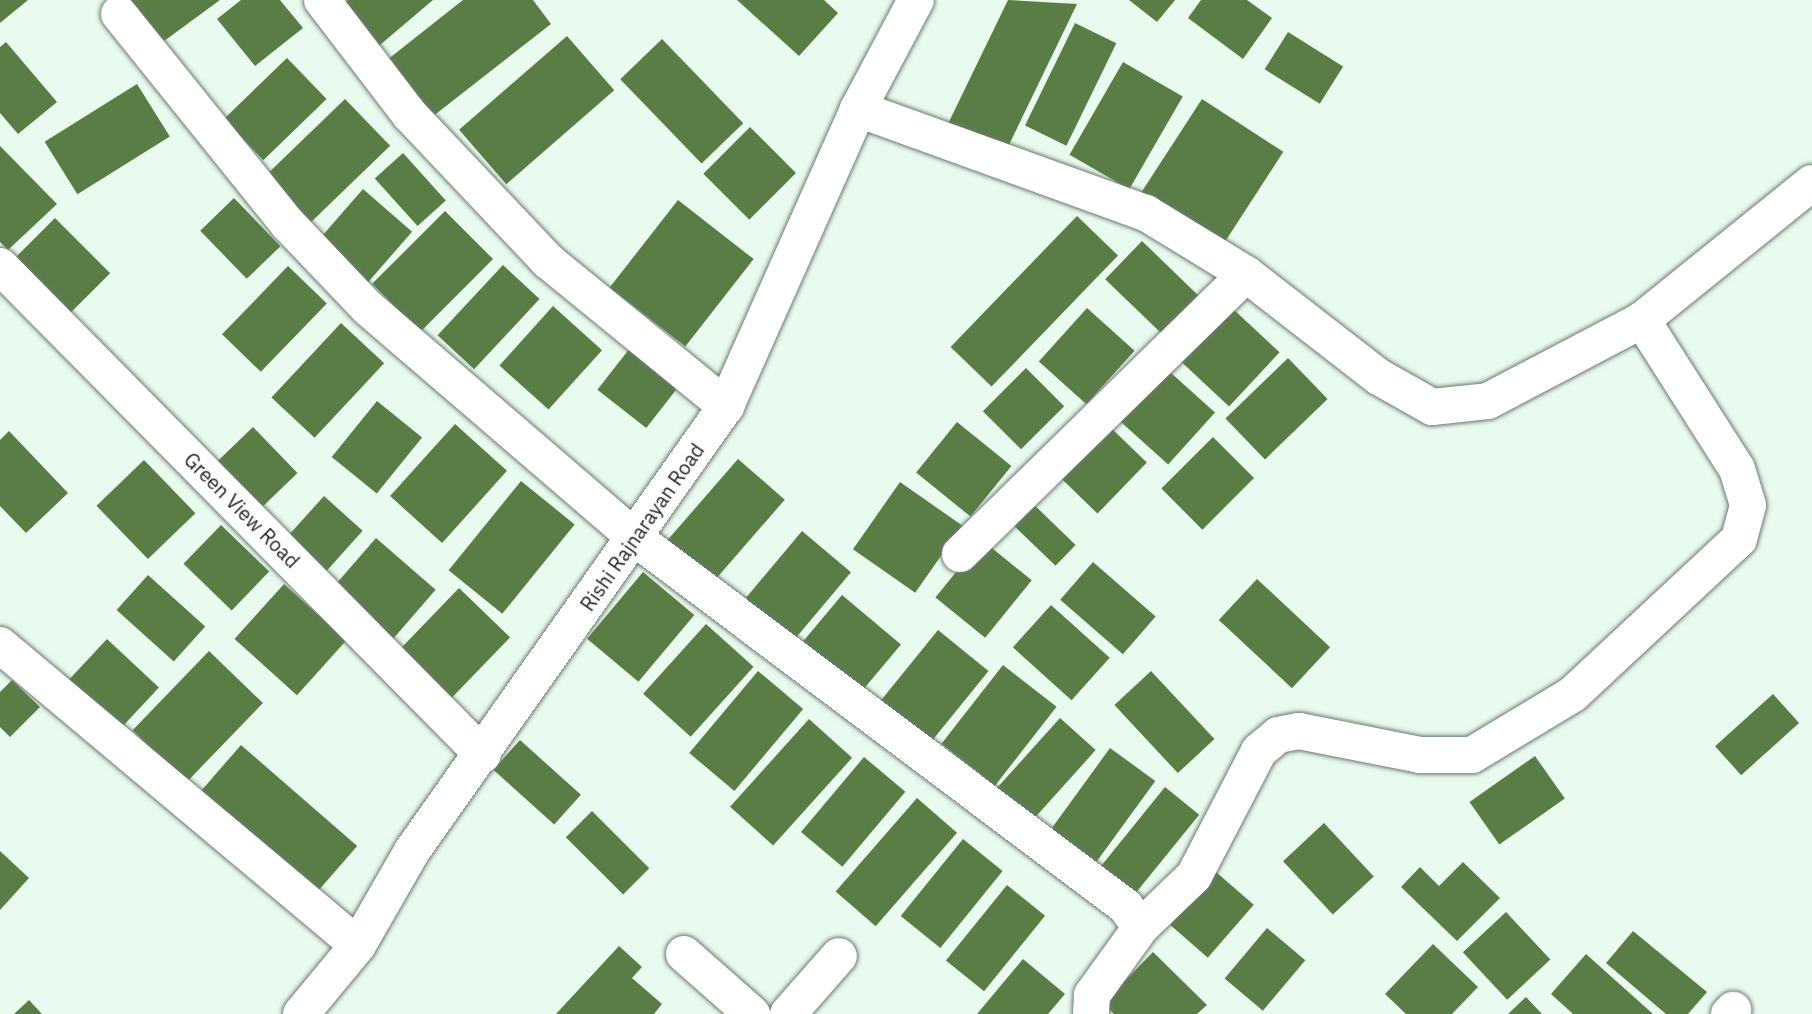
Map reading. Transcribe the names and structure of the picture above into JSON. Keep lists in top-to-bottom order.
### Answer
{
  "streets": {
    "street": ["Green View Road", "Rishi Rajnarayan Road"]
  },
  "crossings": [
    ["Green View Road", "Rishi Rajnarayan Road"]
  ]
}
